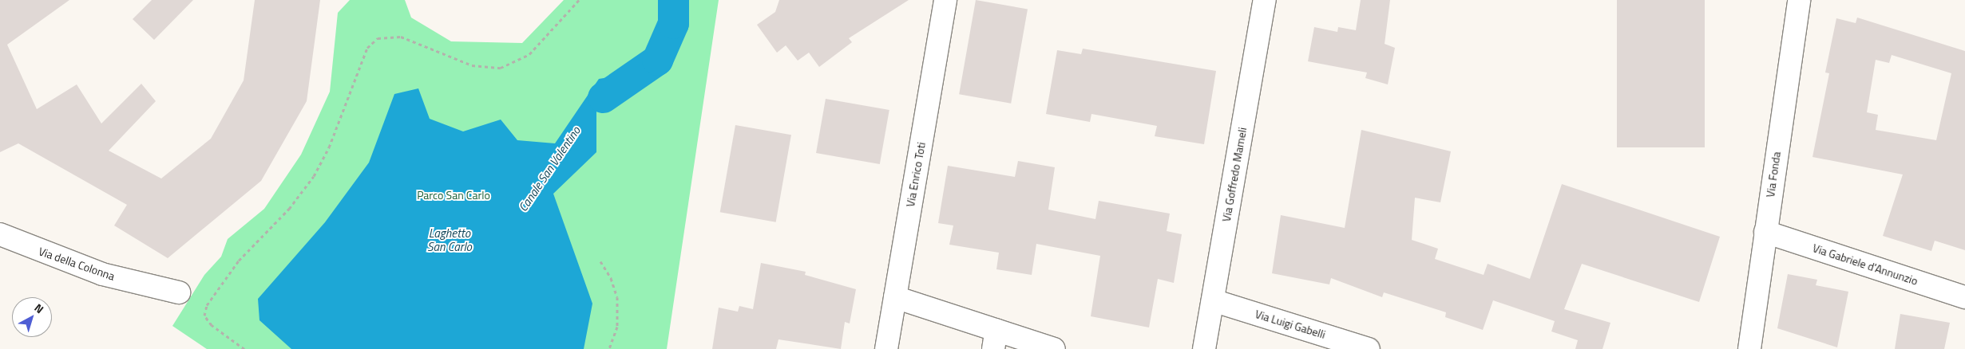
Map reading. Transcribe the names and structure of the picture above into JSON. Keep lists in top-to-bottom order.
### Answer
{
  "streets": {
    "street": [
      "Via Enrico Toti",
      "Via Goffredo Mameli",
      "Via Fonda",
      "Via della Colonna",
      "Via Gabriele d'Annunzio",
      "Via Luigi Gabelli"
    ]
  },
  "crossings": [
    ["Via Goffredo Mameli", "Via Luigi Gabelli"],
    ["Via Fonda", "Via Gabriele d'Annunzio"]
  ],
  "water": ["Canale San Valentino", "Laghetto San Carlo"],
  "parks": ["Parco San Carlo"],
  "north": "top right"
}
